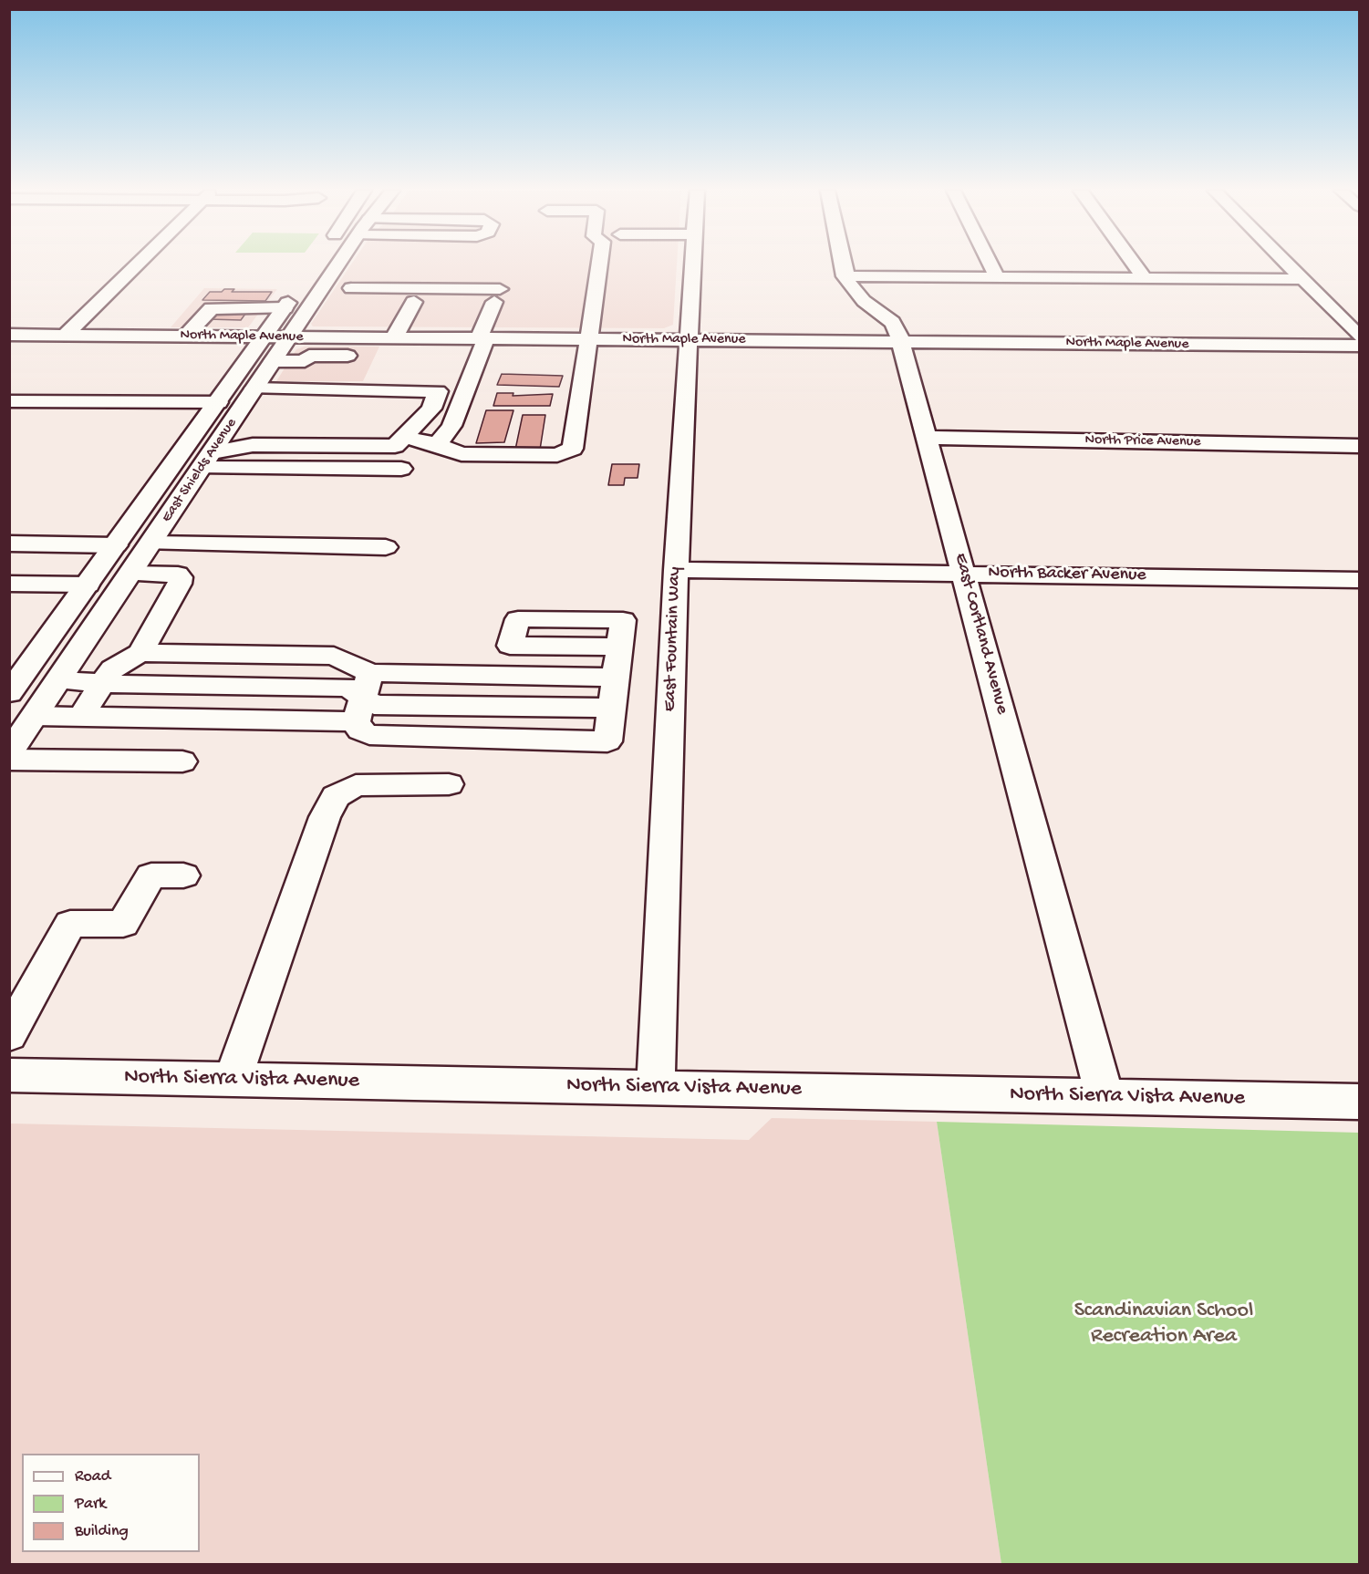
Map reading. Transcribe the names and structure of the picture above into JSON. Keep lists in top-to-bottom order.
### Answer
{
  "streets": {
    "street": [
      "North Maple Avenue",
      "North Price Avenue",
      "East Shields Avenue",
      "North Backer Avenue",
      "East Cortland Avenue",
      "East Fountain Way",
      "North Sierra Vista Avenue"
    ]
  },
  "crossings": [
    ["North Maple Avenue", "East Shields Avenue"],
    ["North Maple Avenue", "East Cortland Avenue"],
    ["North Maple Avenue", "East Fountain Way"],
    ["North Price Avenue", "East Cortland Avenue"],
    ["North Backer Avenue", "East Cortland Avenue"],
    ["North Backer Avenue", "East Fountain Way"],
    ["East Cortland Avenue", "North Sierra Vista Avenue"],
    ["East Fountain Way", "North Sierra Vista Avenue"]
  ],
  "parks": ["Scandinavian School Recreation Area"],
  "legend": ["Road", "Park", "Building"]
}
